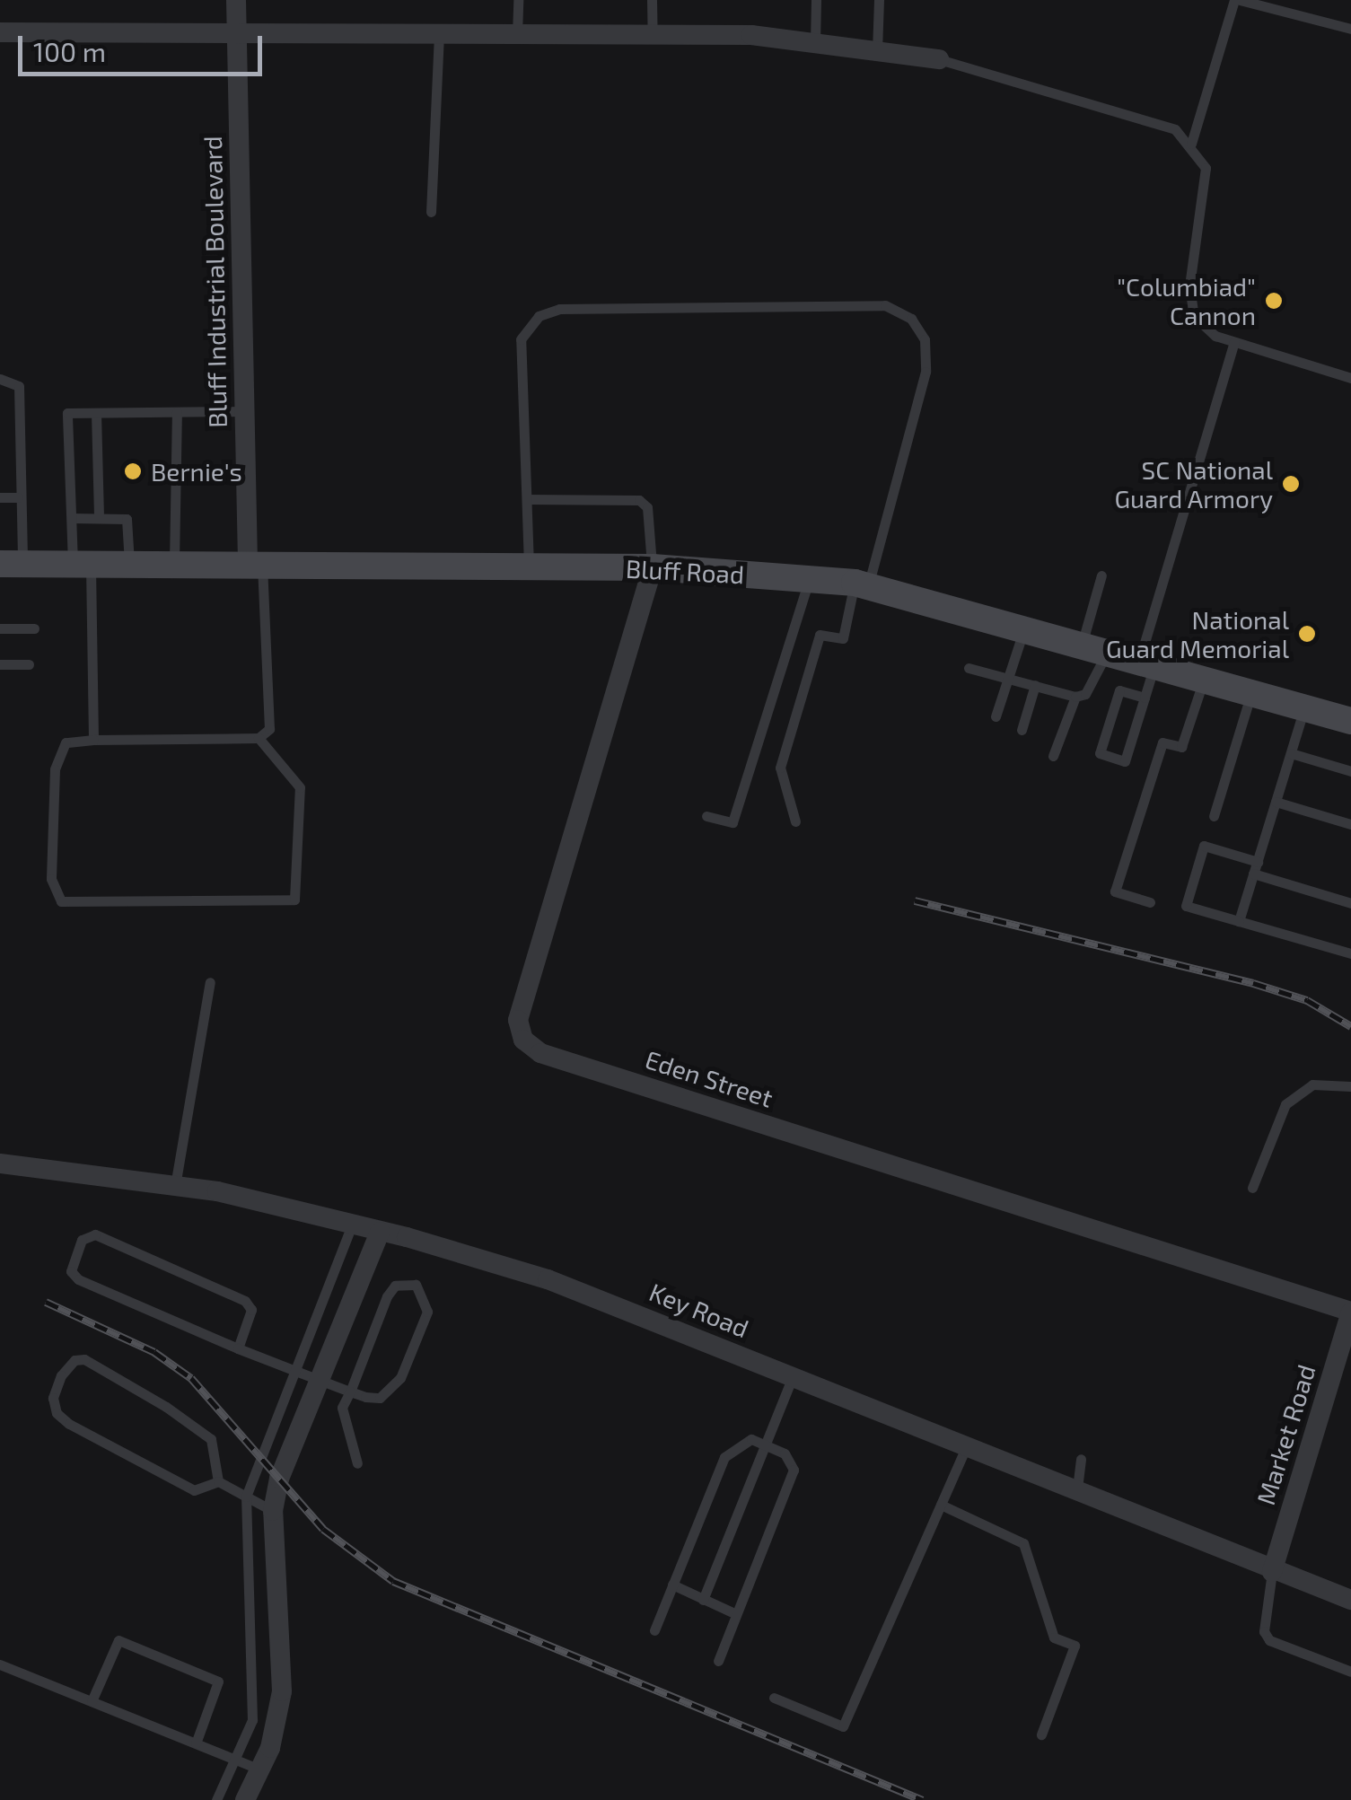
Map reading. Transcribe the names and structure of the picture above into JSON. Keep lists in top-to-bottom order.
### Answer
{
  "streets": {
    "main road": ["Bluff Road"],
    "street": [
      "Bluff Industrial Boulevard",
      "Eden Street",
      "Key Road",
      "Market Road"
    ]
  },
  "crossings": [
    ["Bluff Industrial Boulevard", "Bluff Road"],
    ["Bluff Road", "Eden Street"],
    ["Eden Street", "Market Road"],
    ["Key Road", "Market Road"]
  ],
  "places": [
    "\"Columbiad\" Cannon",
    "Bernie's",
    "SC National Guard Armory",
    "National Guard Memorial"
  ],
  "scale_bar": "100 m"
}
